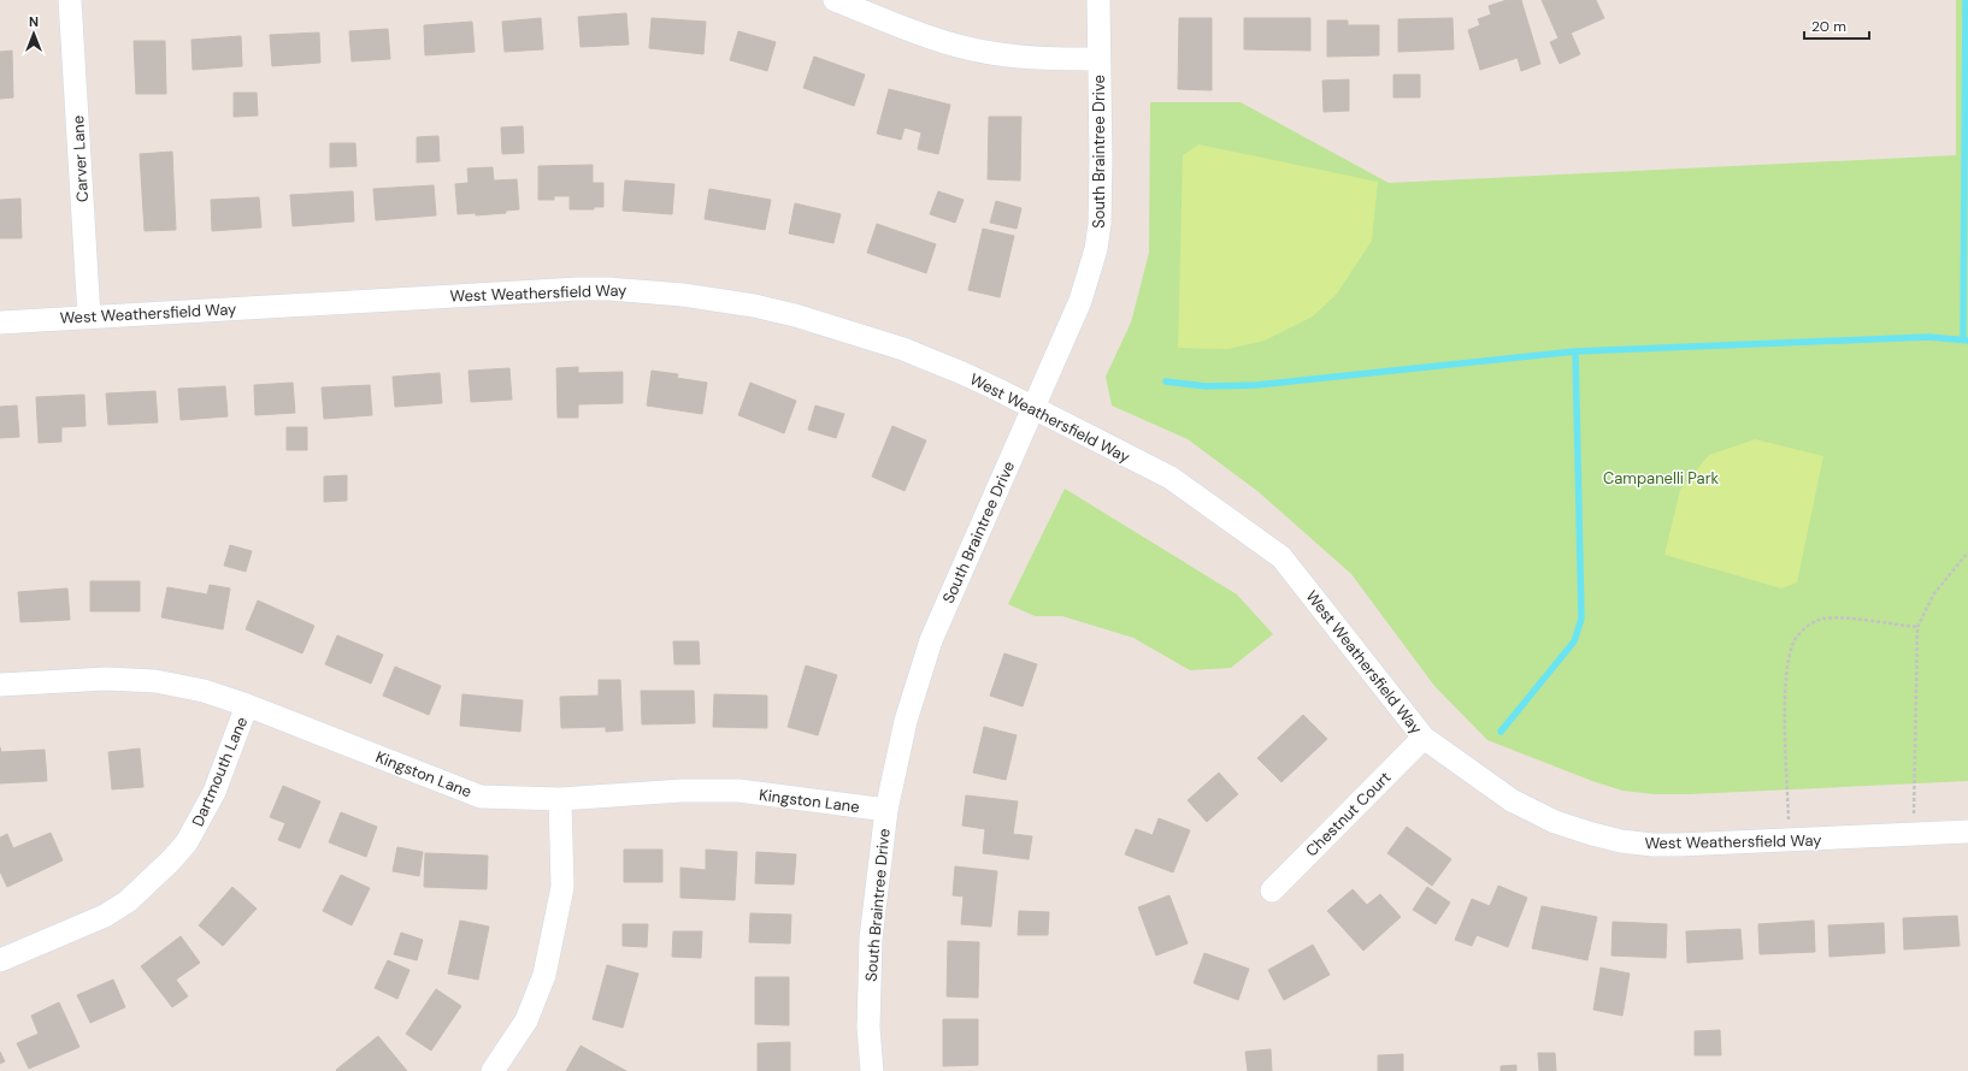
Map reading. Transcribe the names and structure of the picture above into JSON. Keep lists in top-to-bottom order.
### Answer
{
  "streets": {
    "street": [
      "South Braintree Drive",
      "Carver Lane",
      "West Weathersfield Way",
      "Dartmouth Lane",
      "Kingston Lane",
      "Chestnut Court"
    ]
  },
  "crossings": [
    ["South Braintree Drive", "West Weathersfield Way"],
    ["South Braintree Drive", "Kingston Lane"],
    ["Carver Lane", "West Weathersfield Way"],
    ["West Weathersfield Way", "Chestnut Court"],
    ["Dartmouth Lane", "Kingston Lane"]
  ],
  "parks": ["Campanelli Park"],
  "scale_bar": "20 m",
  "north": "top"
}
